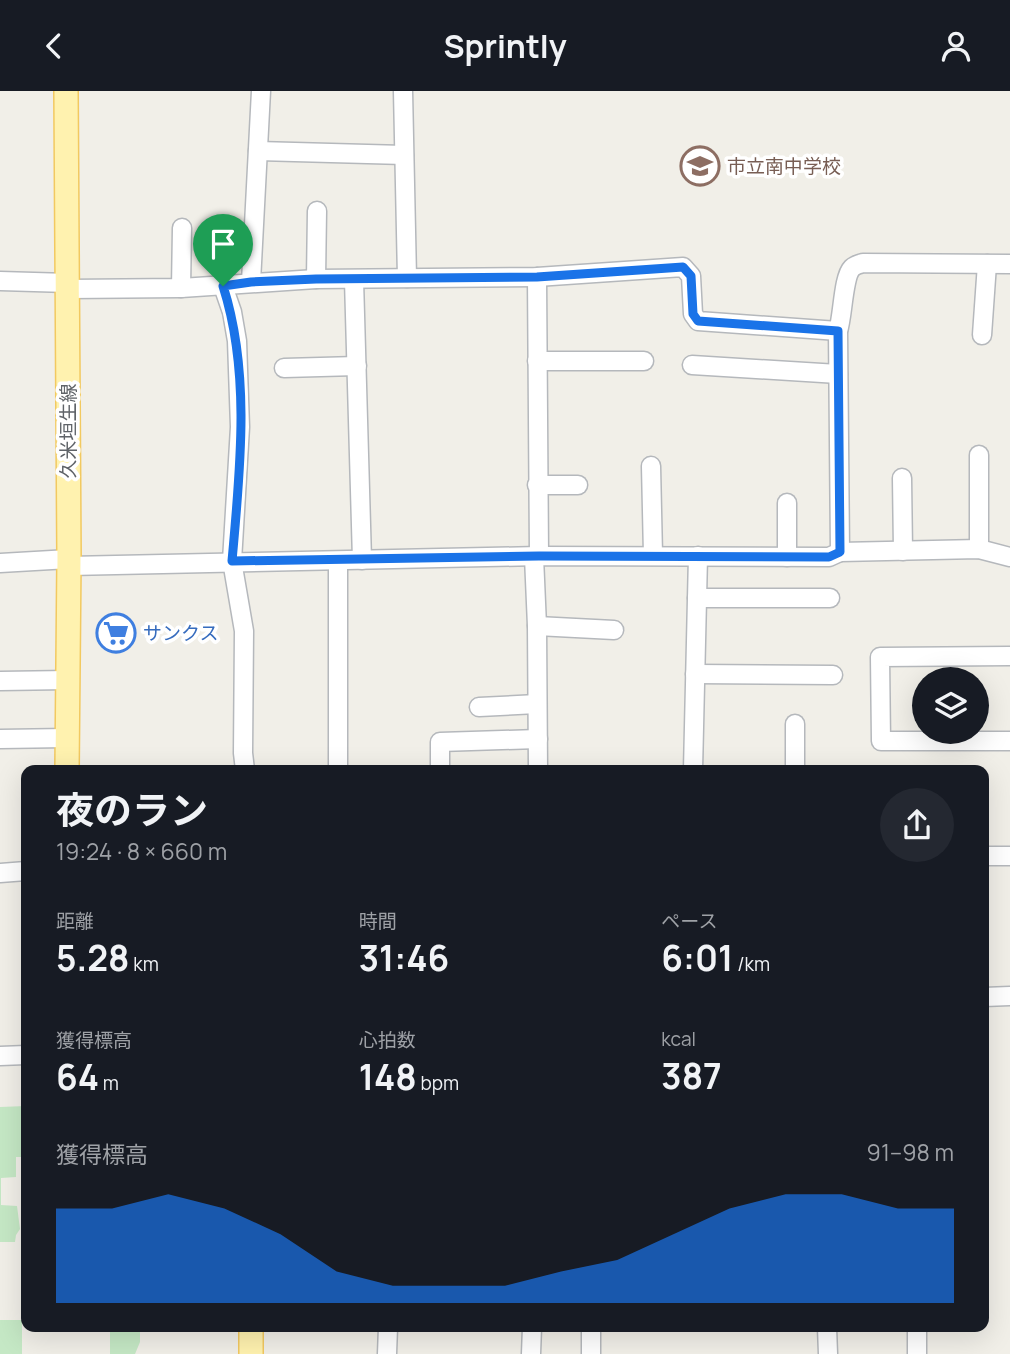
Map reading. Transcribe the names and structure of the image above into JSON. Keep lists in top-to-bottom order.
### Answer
{
  "streets": {
    "main road": ["久米垣生線"]
  },
  "places": {
    "school or university": ["市立南中学校"],
    "supermarket": ["サンクス"]
  },
  "page": {
    "header": "Sprintly",
    "heading": ["夜のラン", "19:24 · 8 × 660 m"],
    "stats": [
      ["距離", "5.28 km"],
      ["時間", "31:46"],
      ["ペース", "6:01 /km"],
      ["獲得標高", "64 m"],
      ["心拍数", "148 bpm"],
      ["kcal", "387"]
    ],
    "chart": ["獲得標高", "91–98 m"]
  }
}
